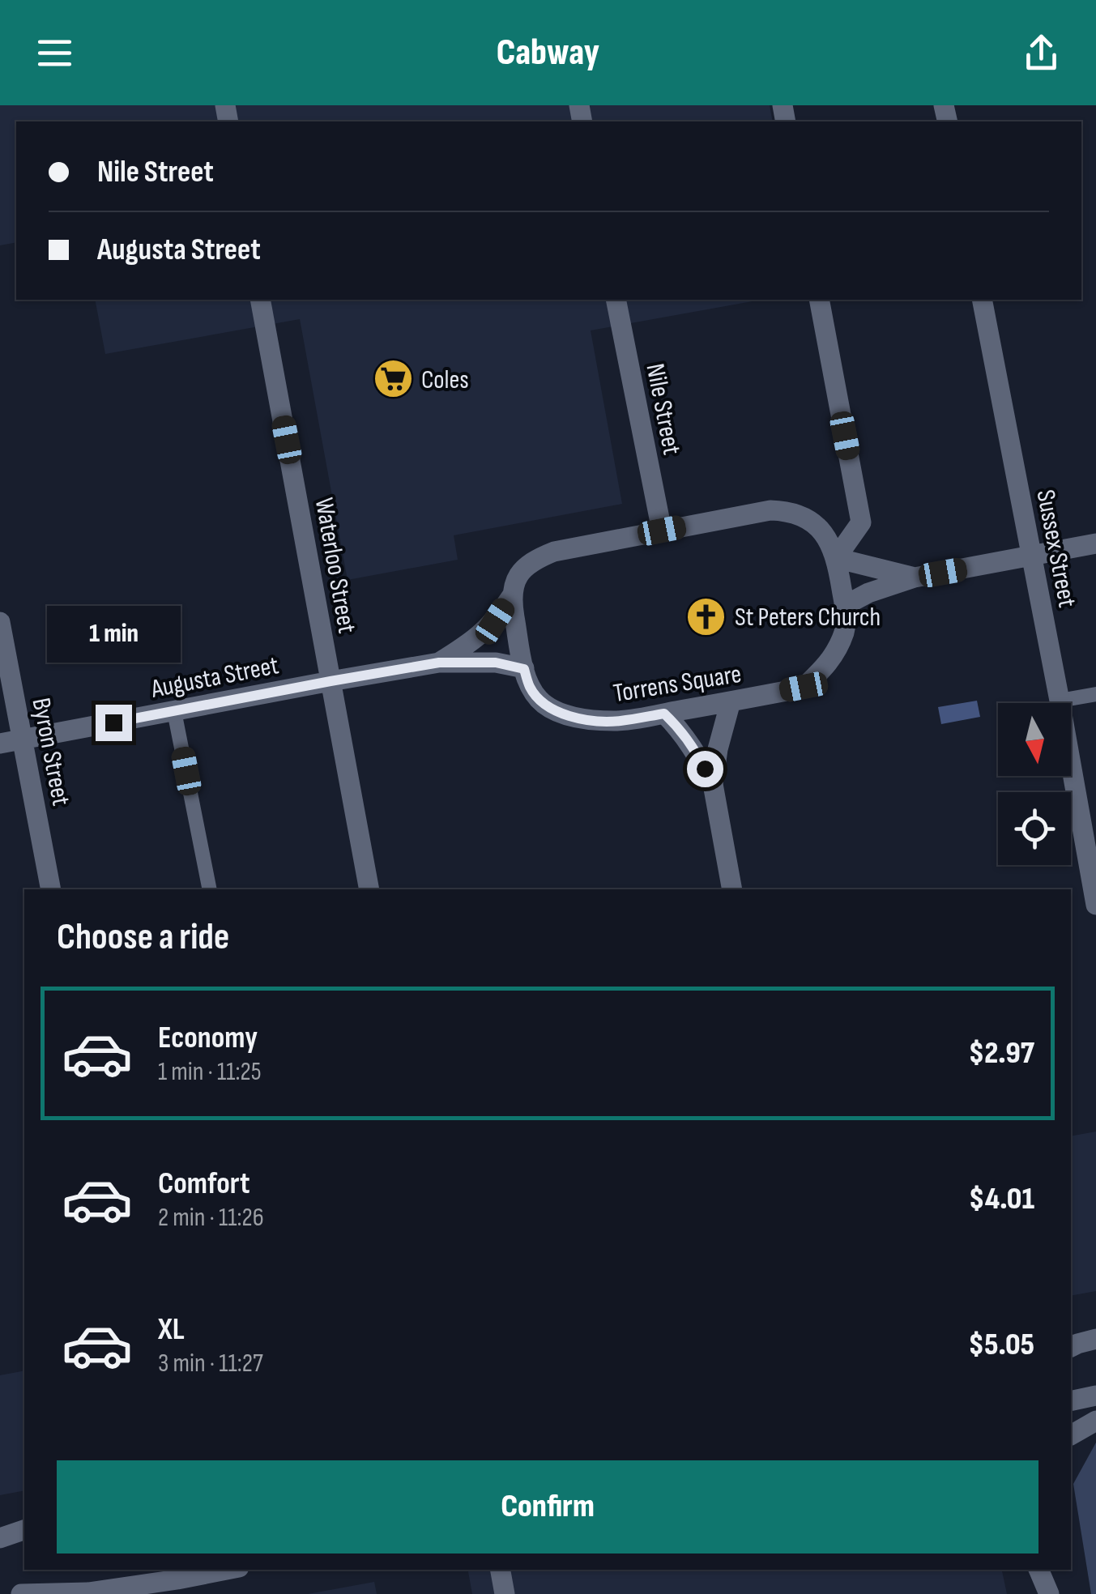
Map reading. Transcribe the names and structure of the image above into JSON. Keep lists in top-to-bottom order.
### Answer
{
  "streets": {
    "street": [
      "Nile Street",
      "Sussex Street",
      "Waterloo Street",
      "Augusta Street",
      "Torrens Square",
      "Byron Street"
    ]
  },
  "crossings": [
    ["Nile Street", "Torrens Square"],
    ["Waterloo Street", "Augusta Street"],
    ["Augusta Street", "Torrens Square"],
    ["Augusta Street", "Byron Street"]
  ],
  "places": {
    "supermarket": ["Coles"],
    "church": ["St Peters Church"]
  },
  "north": "bottom",
  "page": {
    "header": "Cabway",
    "banner": ["Nile Street", "Augusta Street"],
    "bubble": "1 min",
    "heading": "Choose a ride",
    "list": [
      {
        "name": "Economy",
        "note": "1 min · 11:25",
        "value": "$2.97"
      },
      {
        "name": "Comfort",
        "note": "2 min · 11:26",
        "value": "$4.01"
      },
      {
        "name": "XL",
        "note": "3 min · 11:27",
        "value": "$5.05"
      }
    ],
    "buttons": "Confirm"
  }
}
